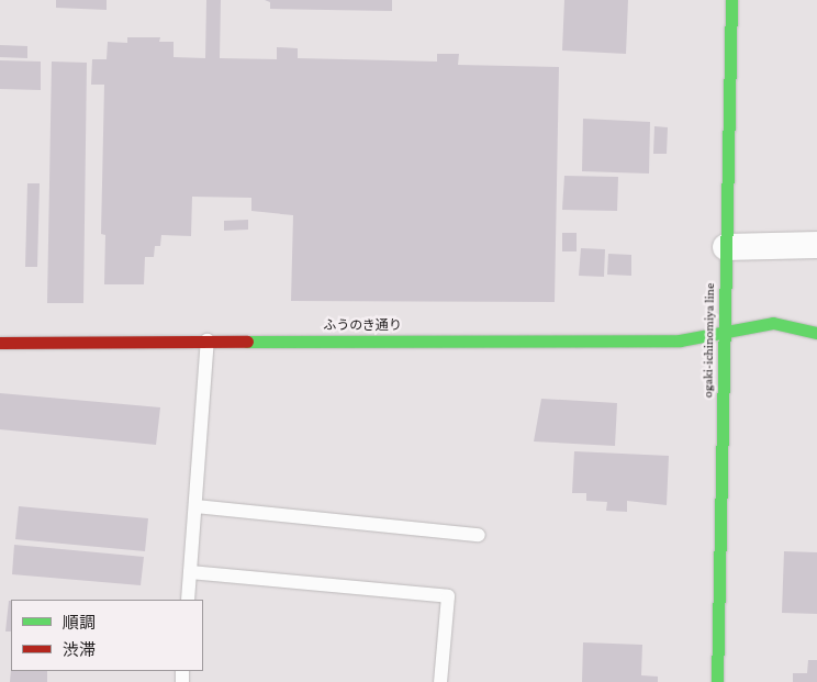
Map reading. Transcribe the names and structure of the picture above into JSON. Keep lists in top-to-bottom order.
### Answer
{
  "streets": {
    "street": ["ふうのき通り", "ogaki-ichinomiya line"]
  },
  "crossings": [
    ["ふうのき通り", "ogaki-ichinomiya line"]
  ],
  "legend": ["順調", "渋滞"]
}
